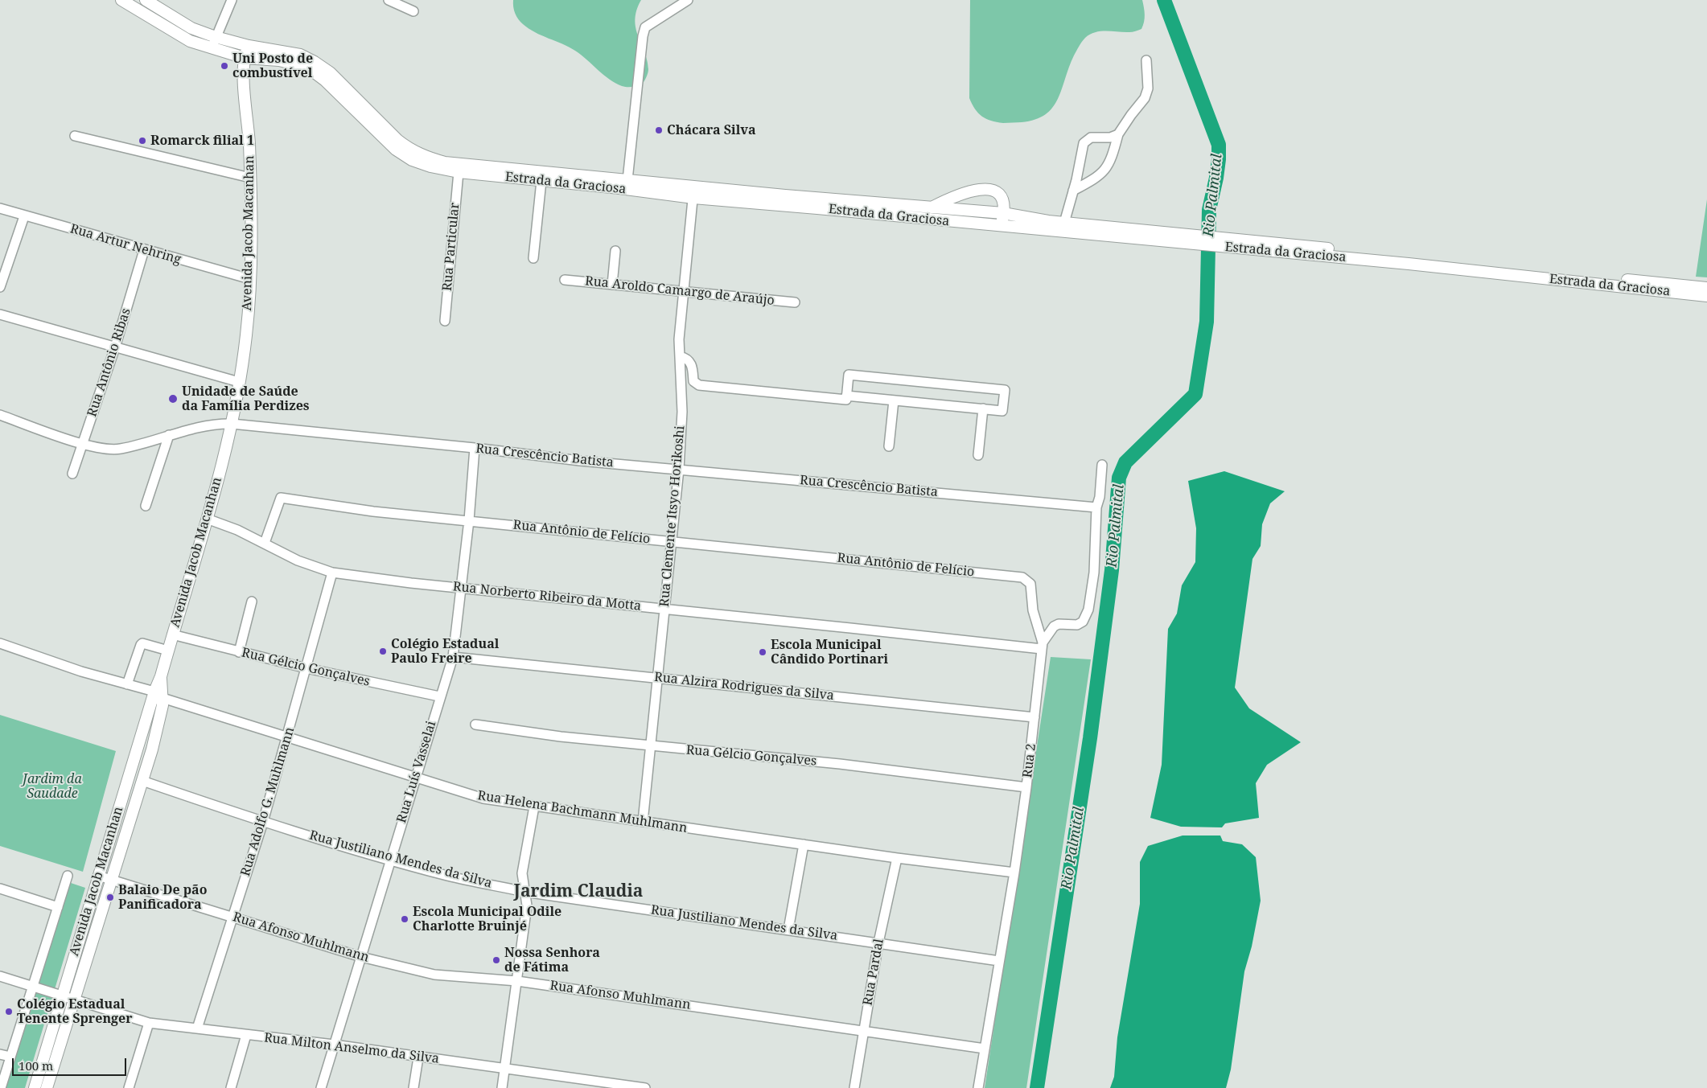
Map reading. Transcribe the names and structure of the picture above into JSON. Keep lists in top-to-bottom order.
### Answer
{
  "streets": {
    "main road": ["Estrada da Graciosa", "Avenida Jacob Macanhan"],
    "street": [
      "Rua Artur Nehring",
      "Rua Particular",
      "Rua Aroldo Camargo de Araújo",
      "Rua Antônio Ribas",
      "Rua Crescêncio Batista",
      "Rua Clemente Itsyo Horikoshi",
      "Rua Antônio de Felício",
      "Rua Norberto Ribeiro da Motta",
      "Rua Gélcio Gonçalves",
      "Rua Alzira Rodrigues da Silva",
      "Rua 2",
      "Rua Luís Vasselai",
      "Rua Adolfo G. Muhlmann",
      "Rua Helena Bachmann Muhlmann",
      "Rua Justiliano Mendes da Silva",
      "Rua Afonso Muhlmann",
      "Rua Pardal",
      "Rua Milton Anselmo da Silva"
    ]
  },
  "crossings": [
    ["Estrada da Graciosa", "Avenida Jacob Macanhan"],
    ["Estrada da Graciosa", "Rua Particular"],
    ["Estrada da Graciosa", "Rua Clemente Itsyo Horikoshi"],
    ["Avenida Jacob Macanhan", "Rua Artur Nehring"],
    ["Avenida Jacob Macanhan", "Rua Crescêncio Batista"],
    ["Avenida Jacob Macanhan", "Rua Norberto Ribeiro da Motta"],
    ["Avenida Jacob Macanhan", "Rua Gélcio Gonçalves"],
    ["Avenida Jacob Macanhan", "Rua Helena Bachmann Muhlmann"],
    ["Avenida Jacob Macanhan", "Rua Justiliano Mendes da Silva"],
    ["Avenida Jacob Macanhan", "Rua Afonso Muhlmann"],
    ["Avenida Jacob Macanhan", "Rua Milton Anselmo da Silva"],
    ["Rua Artur Nehring", "Rua Antônio Ribas"],
    ["Rua Aroldo Camargo de Araújo", "Rua Clemente Itsyo Horikoshi"],
    ["Rua Antônio Ribas", "Rua Crescêncio Batista"],
    ["Rua Crescêncio Batista", "Rua Clemente Itsyo Horikoshi"],
    ["Rua Crescêncio Batista", "Rua Luís Vasselai"],
    ["Rua Clemente Itsyo Horikoshi", "Rua Antônio de Felício"],
    ["Rua Clemente Itsyo Horikoshi", "Rua Norberto Ribeiro da Motta"],
    ["Rua Clemente Itsyo Horikoshi", "Rua Gélcio Gonçalves"],
    ["Rua Clemente Itsyo Horikoshi", "Rua Alzira Rodrigues da Silva"],
    ["Rua Clemente Itsyo Horikoshi", "Rua Helena Bachmann Muhlmann"],
    ["Rua Antônio de Felício", "Rua Norberto Ribeiro da Motta"],
    ["Rua Antônio de Felício", "Rua 2"],
    ["Rua Antônio de Felício", "Rua Luís Vasselai"],
    ["Rua Norberto Ribeiro da Motta", "Rua 2"],
    ["Rua Norberto Ribeiro da Motta", "Rua Luís Vasselai"],
    ["Rua Norberto Ribeiro da Motta", "Rua Adolfo G. Muhlmann"],
    ["Rua Gélcio Gonçalves", "Rua 2"],
    ["Rua Gélcio Gonçalves", "Rua Luís Vasselai"],
    ["Rua Gélcio Gonçalves", "Rua Adolfo G. Muhlmann"],
    ["Rua Alzira Rodrigues da Silva", "Rua 2"],
    ["Rua Alzira Rodrigues da Silva", "Rua Luís Vasselai"],
    ["Rua 2", "Rua Helena Bachmann Muhlmann"],
    ["Rua 2", "Rua Justiliano Mendes da Silva"],
    ["Rua 2", "Rua Afonso Muhlmann"],
    ["Rua Luís Vasselai", "Rua Helena Bachmann Muhlmann"],
    ["Rua Luís Vasselai", "Rua Justiliano Mendes da Silva"],
    ["Rua Luís Vasselai", "Rua Afonso Muhlmann"],
    ["Rua Luís Vasselai", "Rua Milton Anselmo da Silva"],
    ["Rua Adolfo G. Muhlmann", "Rua Helena Bachmann Muhlmann"],
    ["Rua Adolfo G. Muhlmann", "Rua Justiliano Mendes da Silva"],
    ["Rua Adolfo G. Muhlmann", "Rua Afonso Muhlmann"],
    ["Rua Adolfo G. Muhlmann", "Rua Milton Anselmo da Silva"],
    ["Rua Helena Bachmann Muhlmann", "Rua Pardal"],
    ["Rua Justiliano Mendes da Silva", "Rua Pardal"],
    ["Rua Afonso Muhlmann", "Rua Pardal"]
  ],
  "districts": ["Jardim Claudia"],
  "water": ["Rio Palmital"],
  "parks": ["Jardim da Saudade"],
  "places": [
    "Uni Posto de combustível",
    "Chácara Silva",
    "Romarck filial 1",
    "Unidade de Saúde da Família Perdizes",
    "Colégio Estadual Paulo Freire",
    "Escola Municipal Cândido Portinari",
    "Balaio De pão Panificadora",
    "Escola Municipal Odile Charlotte Bruinjé",
    "Nossa Senhora de Fátima",
    "Colégio Estadual Tenente Sprenger"
  ],
  "scale_bar": "100 m"
}
